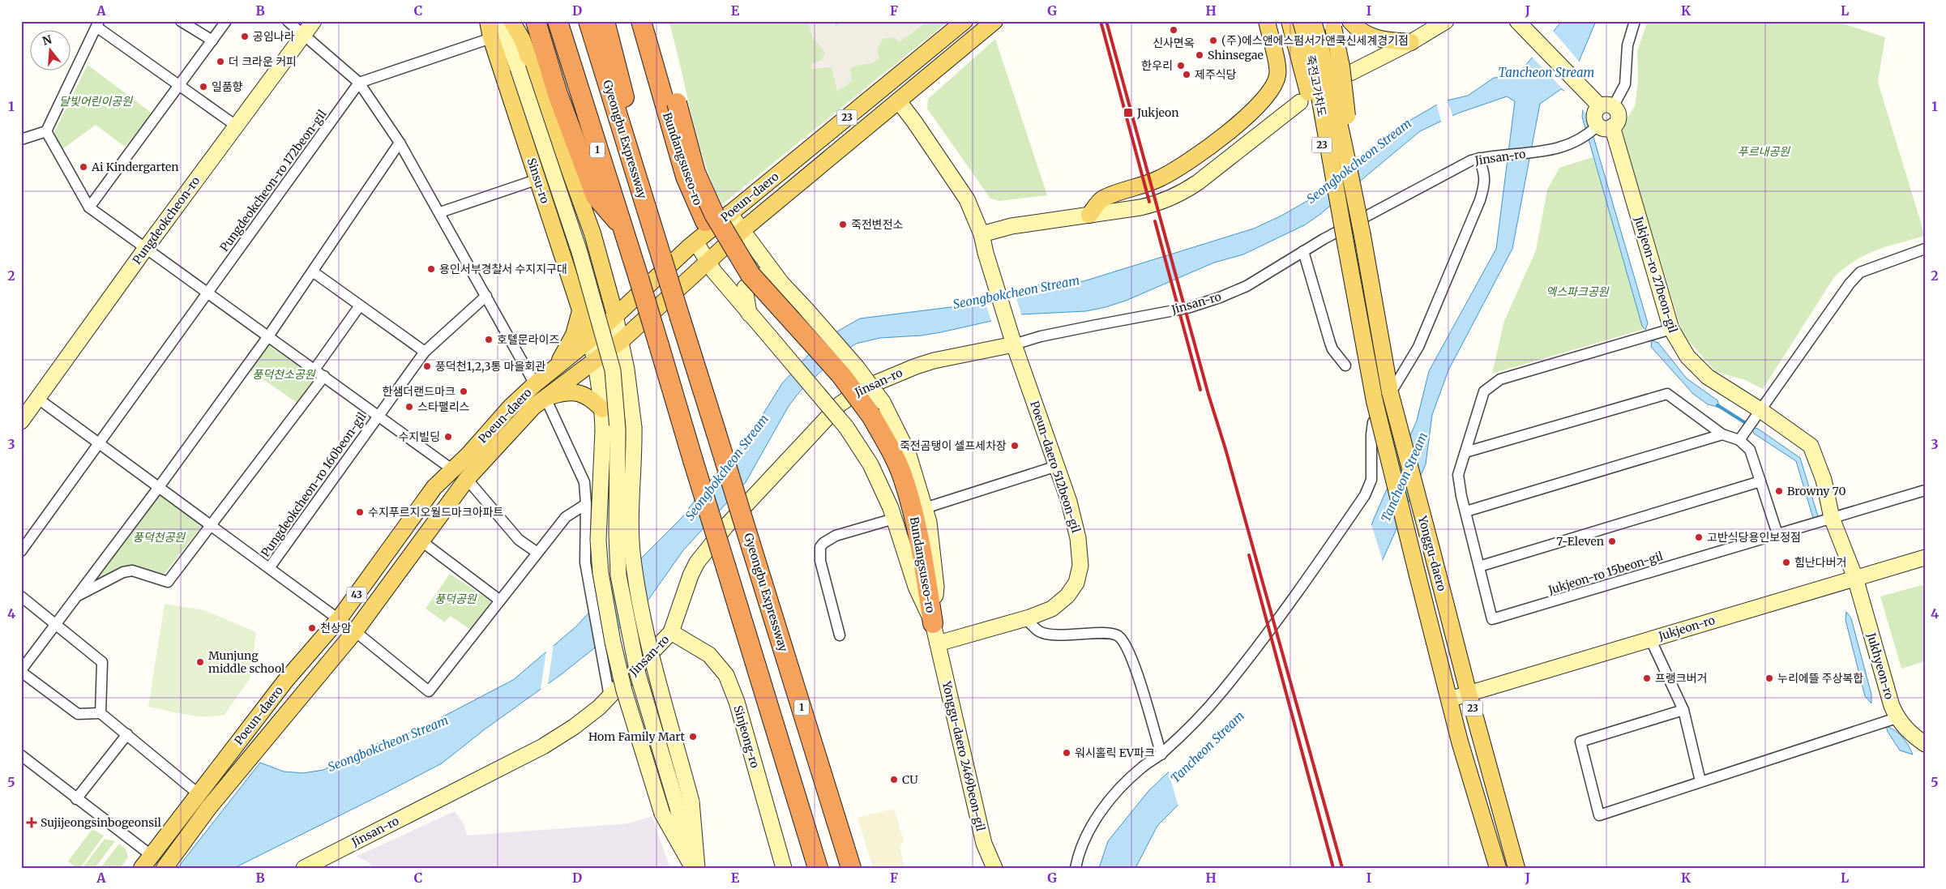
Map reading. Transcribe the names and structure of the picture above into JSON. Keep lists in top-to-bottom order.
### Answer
{
  "streets": {
    "highway": ["Gyeongbu Expressway", "1", "Bundangsuseo-ro"],
    "main road": [
      "죽전고가차도",
      "23",
      "Sinsu-ro",
      "Poeun-daero",
      "Yonggu-daero",
      "43"
    ],
    "street": [
      "Jinsan-ro",
      "Pungdeokcheon-ro 172beon-gil",
      "Pungdeokcheon-ro",
      "Jukjeon-ro 27beon-gil",
      "Poeun-daero 512beon-gil",
      "Pungdeokcheon-ro 160beon-gil",
      "Jukjeon-ro 15beon-gil",
      "Jukjeon-ro",
      "Jukhyeon-ro",
      "Sinjeong-ro",
      "Yonggu-daero 2469beon-gil"
    ]
  },
  "crossings": [
    ["죽전고가차도", "23"],
    ["죽전고가차도", "Yonggu-daero"],
    ["23", "Yonggu-daero"],
    ["Jinsan-ro", "Poeun-daero"],
    ["Jinsan-ro", "Jukjeon-ro 27beon-gil"],
    ["Jinsan-ro", "Poeun-daero 512beon-gil"],
    ["Jinsan-ro", "Sinjeong-ro"],
    ["Bundangsuseo-ro", "Yonggu-daero 2469beon-gil"],
    ["Sinsu-ro", "Poeun-daero"],
    ["Poeun-daero", "Pungdeokcheon-ro 160beon-gil"],
    ["Pungdeokcheon-ro", "Pungdeokcheon-ro 160beon-gil"],
    ["Jukjeon-ro 27beon-gil", "Jukjeon-ro 15beon-gil"],
    ["Jukjeon-ro 27beon-gil", "Jukjeon-ro"],
    ["Jukjeon-ro 27beon-gil", "Jukhyeon-ro"],
    ["Poeun-daero 512beon-gil", "Yonggu-daero 2469beon-gil"],
    ["Yonggu-daero", "Jukjeon-ro"],
    ["Jukjeon-ro", "Jukhyeon-ro"]
  ],
  "water": ["Tancheon Stream", "Seongbokcheon Stream"],
  "parks": [
    "달빛어린이공원",
    "푸르내공원",
    "엑스파크공원",
    "풍덕천소공원",
    "풍덕천공원",
    "풍덕공원"
  ],
  "places": {
    "other": [
      "신사면옥",
      "공임나라",
      "(주)에스앤에스펌서가앤쿡신세계경기점",
      "Shinsegae",
      "더 크라운 커피",
      "한우리",
      "제주식당",
      "일품향",
      "Ai Kindergarten",
      "죽전변전소",
      "용인서부경찰서 수지지구대",
      "호텔문라이즈",
      "풍덕천1,2,3통 마을회관",
      "한샘더랜드마크",
      "스타팰리스",
      "수지빌딩",
      "죽전곰탱이 셀프세차장",
      "Browny 70",
      "수지푸르지오월드마크아파트",
      "고반식당용인보정점",
      "7-Eleven",
      "힘난다버거",
      "천상암",
      "Munjung middle school",
      "프랭크버거",
      "누리에뜰 주상복합",
      "Hom Family Mart",
      "워시홀릭 EV파크",
      "CU"
    ],
    "transit": ["Jukjeon"],
    "health": ["Sujijeongsinbogeonsil"]
  },
  "north": "top",
  "grid": {
    "columns": [
      "A",
      "B",
      "C",
      "D",
      "E",
      "F",
      "G",
      "H",
      "I",
      "J",
      "K",
      "L"
    ],
    "rows": [
      "1",
      "2",
      "3",
      "4",
      "5"
    ]
  }
}
